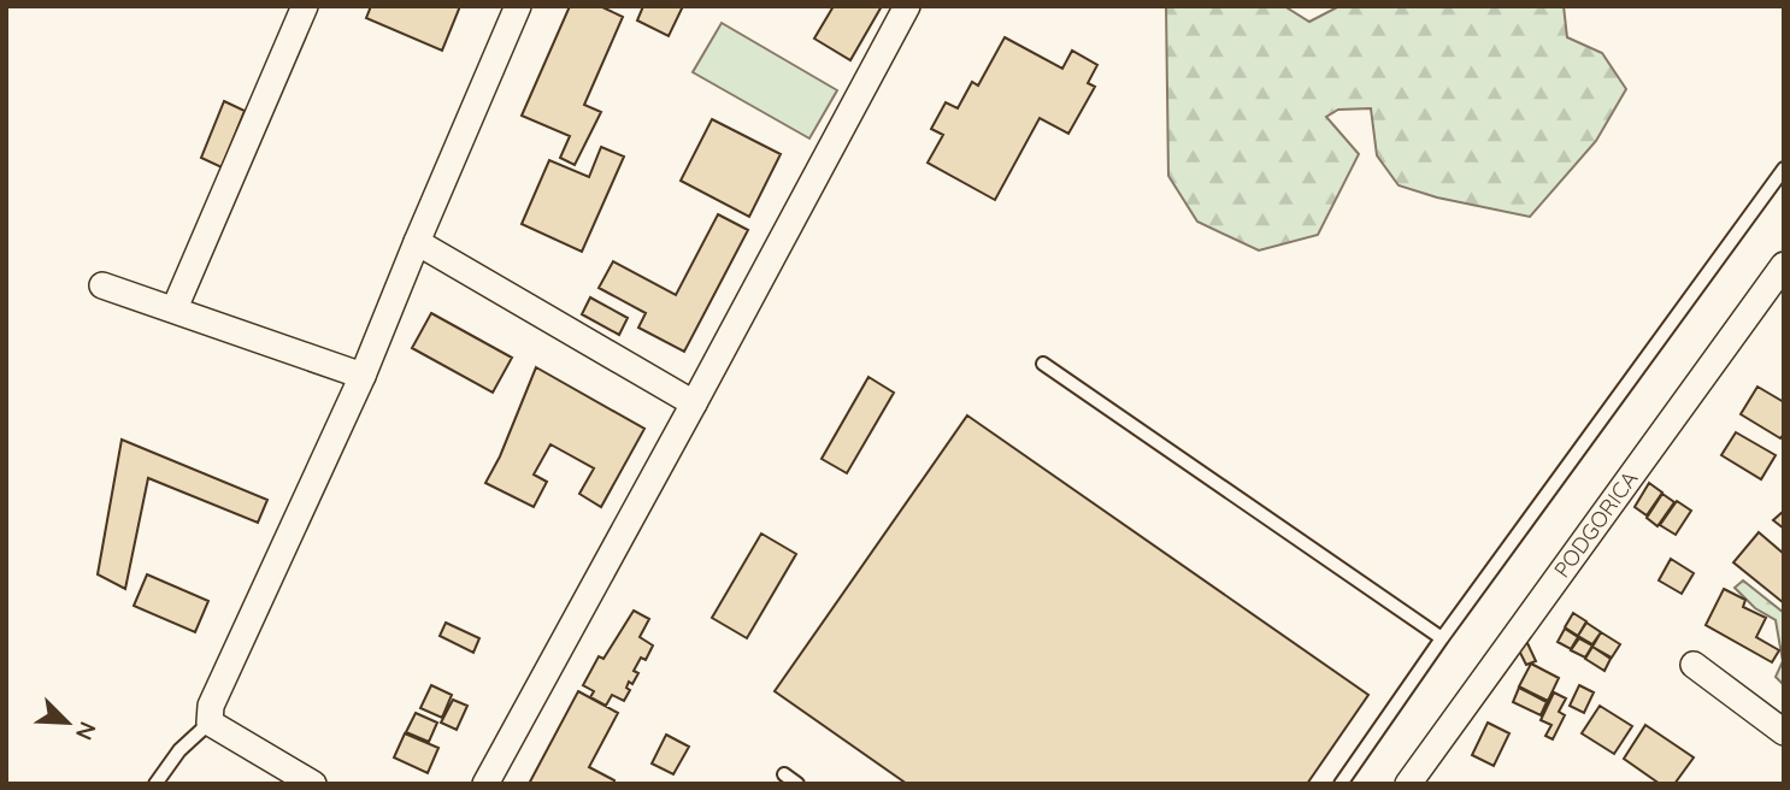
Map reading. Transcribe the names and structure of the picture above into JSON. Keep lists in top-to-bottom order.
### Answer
{
  "streets": {
    "street": ["PODGORICA"]
  },
  "north": "bottom right"
}
